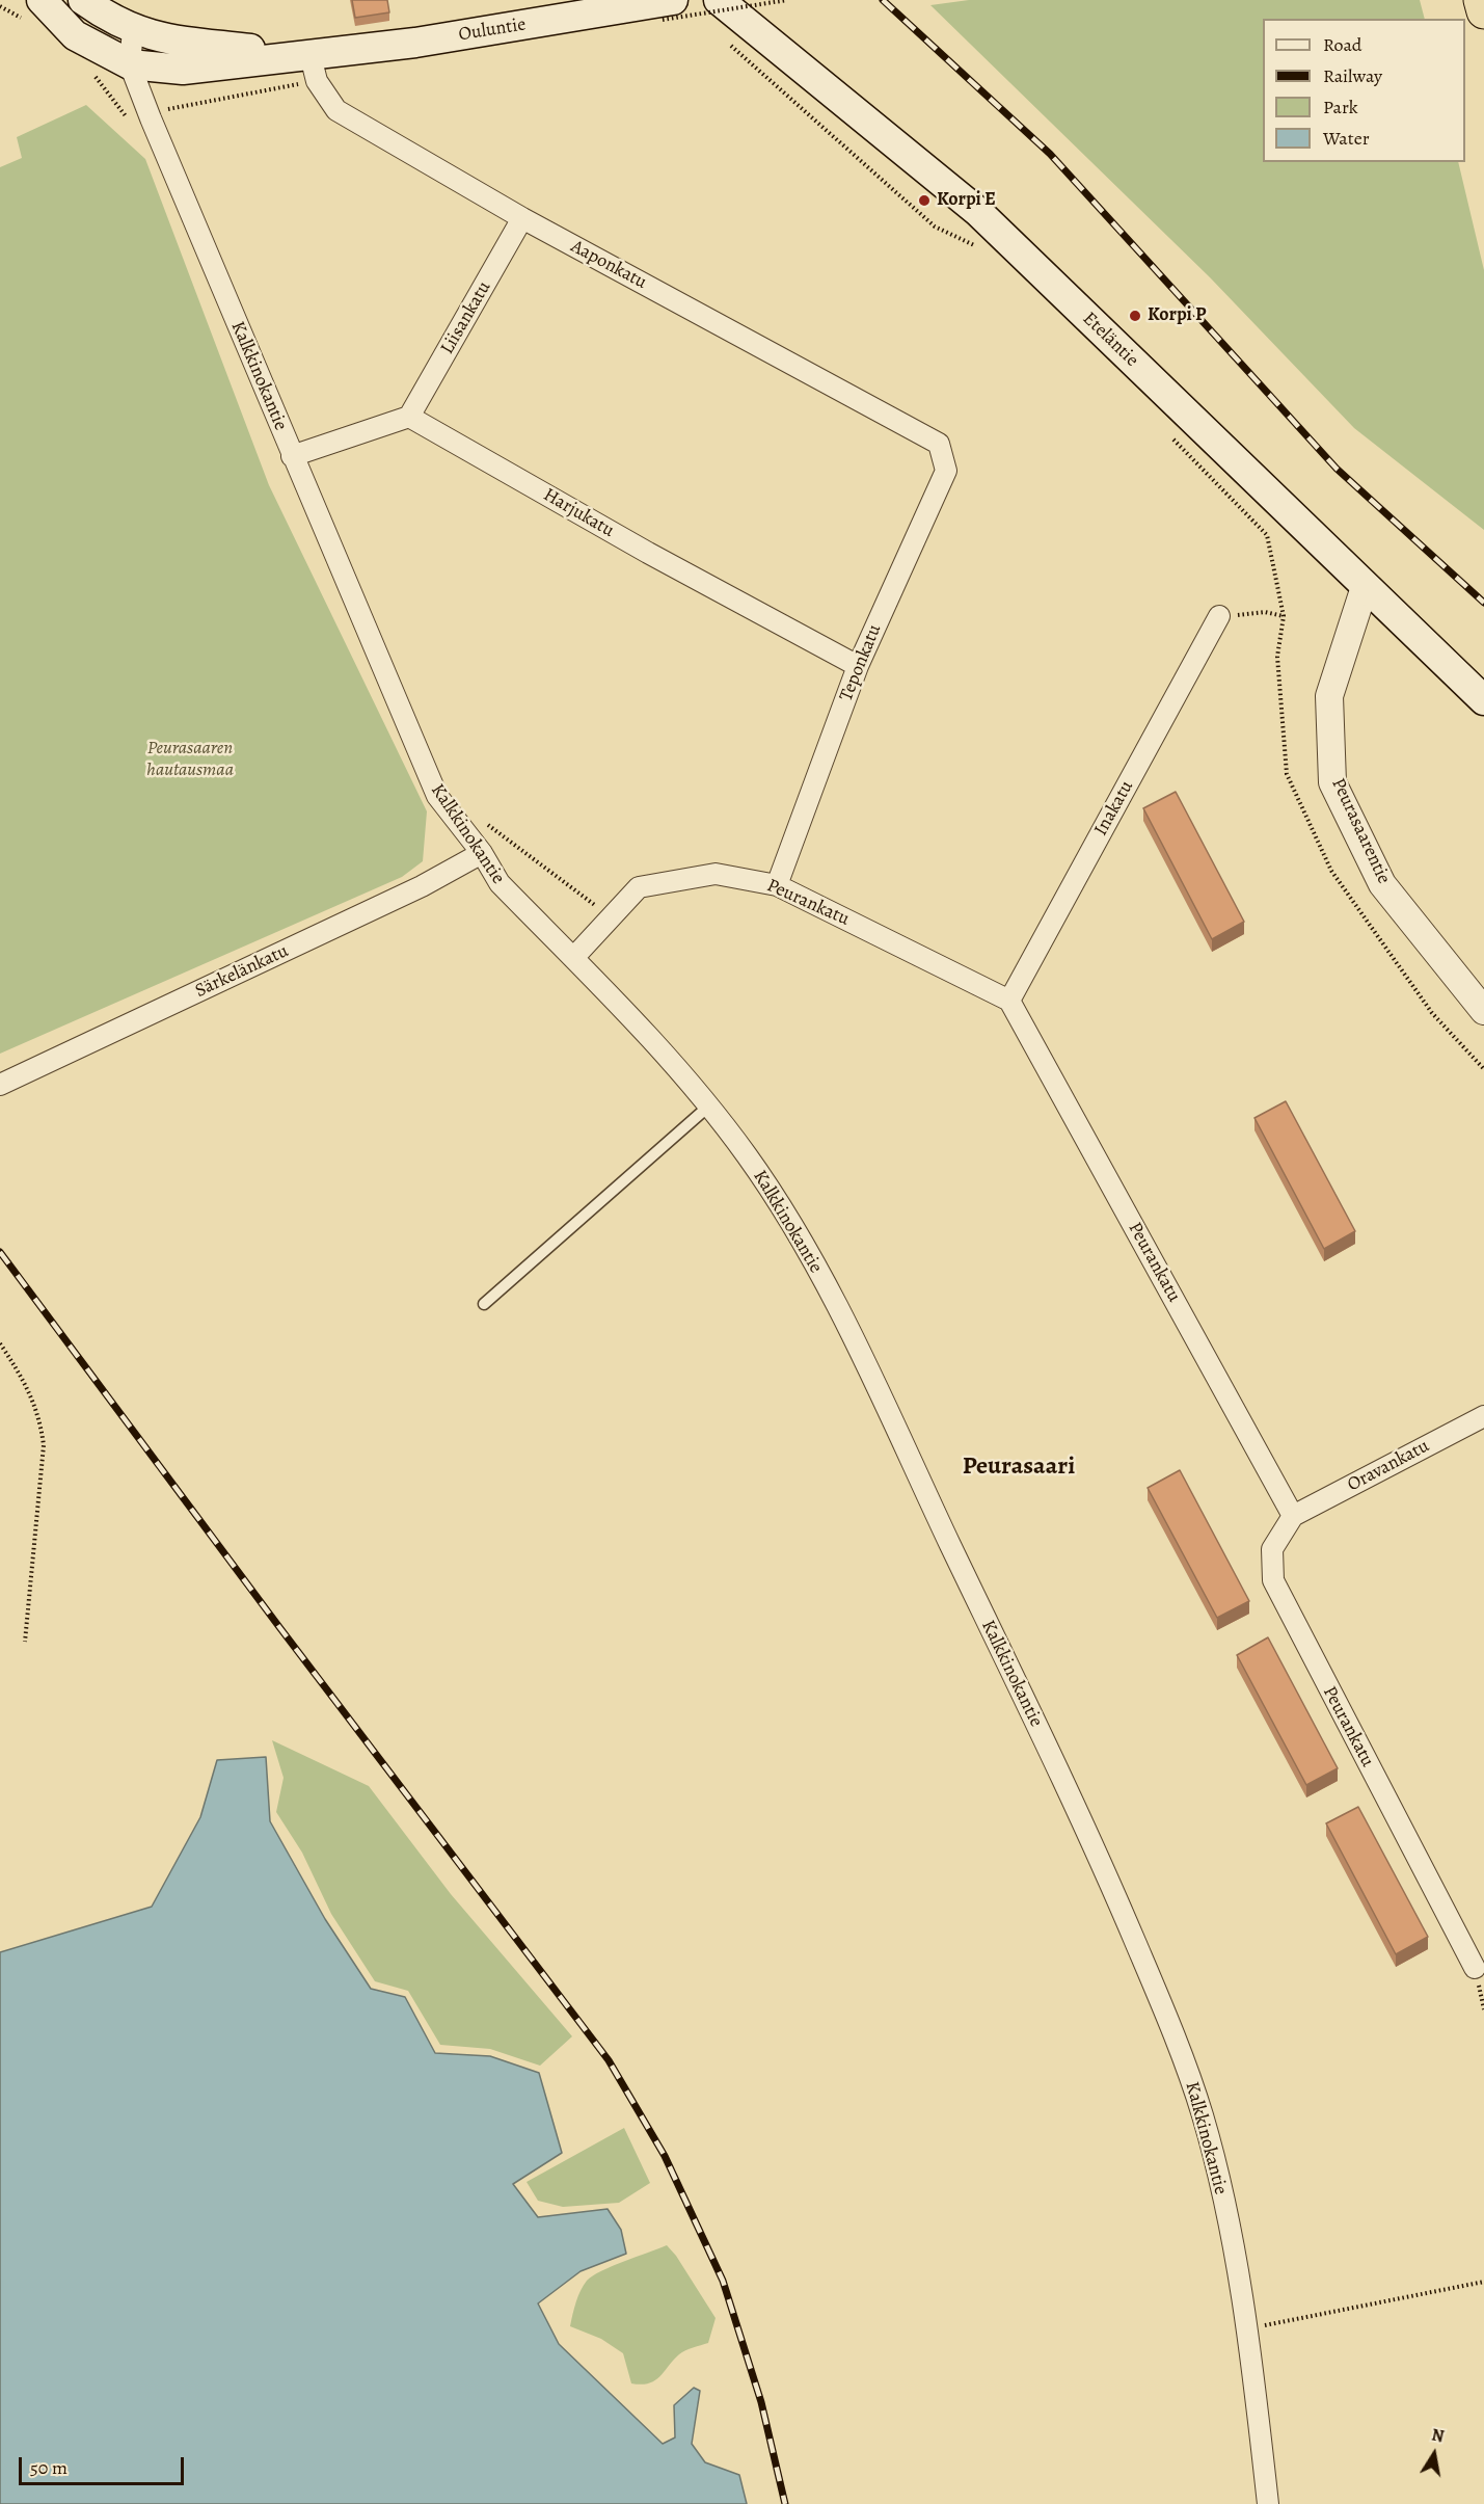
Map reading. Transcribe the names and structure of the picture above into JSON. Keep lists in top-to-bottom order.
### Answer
{
  "streets": {
    "main road": ["Ouluntie", "Eteläntie"],
    "street": [
      "Aaponkatu",
      "Liisankatu",
      "Kalkkinokantie",
      "Harjukatu",
      "Teponkatu",
      "Inakatu",
      "Peurasaarentie",
      "Peurankatu",
      "Särkelänkatu",
      "Oravankatu"
    ]
  },
  "crossings": [
    ["Ouluntie", "Aaponkatu"],
    ["Ouluntie", "Kalkkinokantie"],
    ["Aaponkatu", "Liisankatu"],
    ["Aaponkatu", "Teponkatu"],
    ["Liisankatu", "Harjukatu"],
    ["Eteläntie", "Peurasaarentie"],
    ["Kalkkinokantie", "Peurankatu"],
    ["Kalkkinokantie", "Särkelänkatu"],
    ["Harjukatu", "Teponkatu"],
    ["Teponkatu", "Peurankatu"],
    ["Inakatu", "Peurankatu"],
    ["Peurankatu", "Oravankatu"]
  ],
  "districts": ["Peurasaari"],
  "parks": ["Peurasaaren hautausmaa"],
  "places": ["Korpi E", "Korpi P"],
  "legend": [
    "Road",
    "Railway",
    "Park",
    "Water"
  ],
  "scale_bar": "50 m",
  "north": "top"
}
